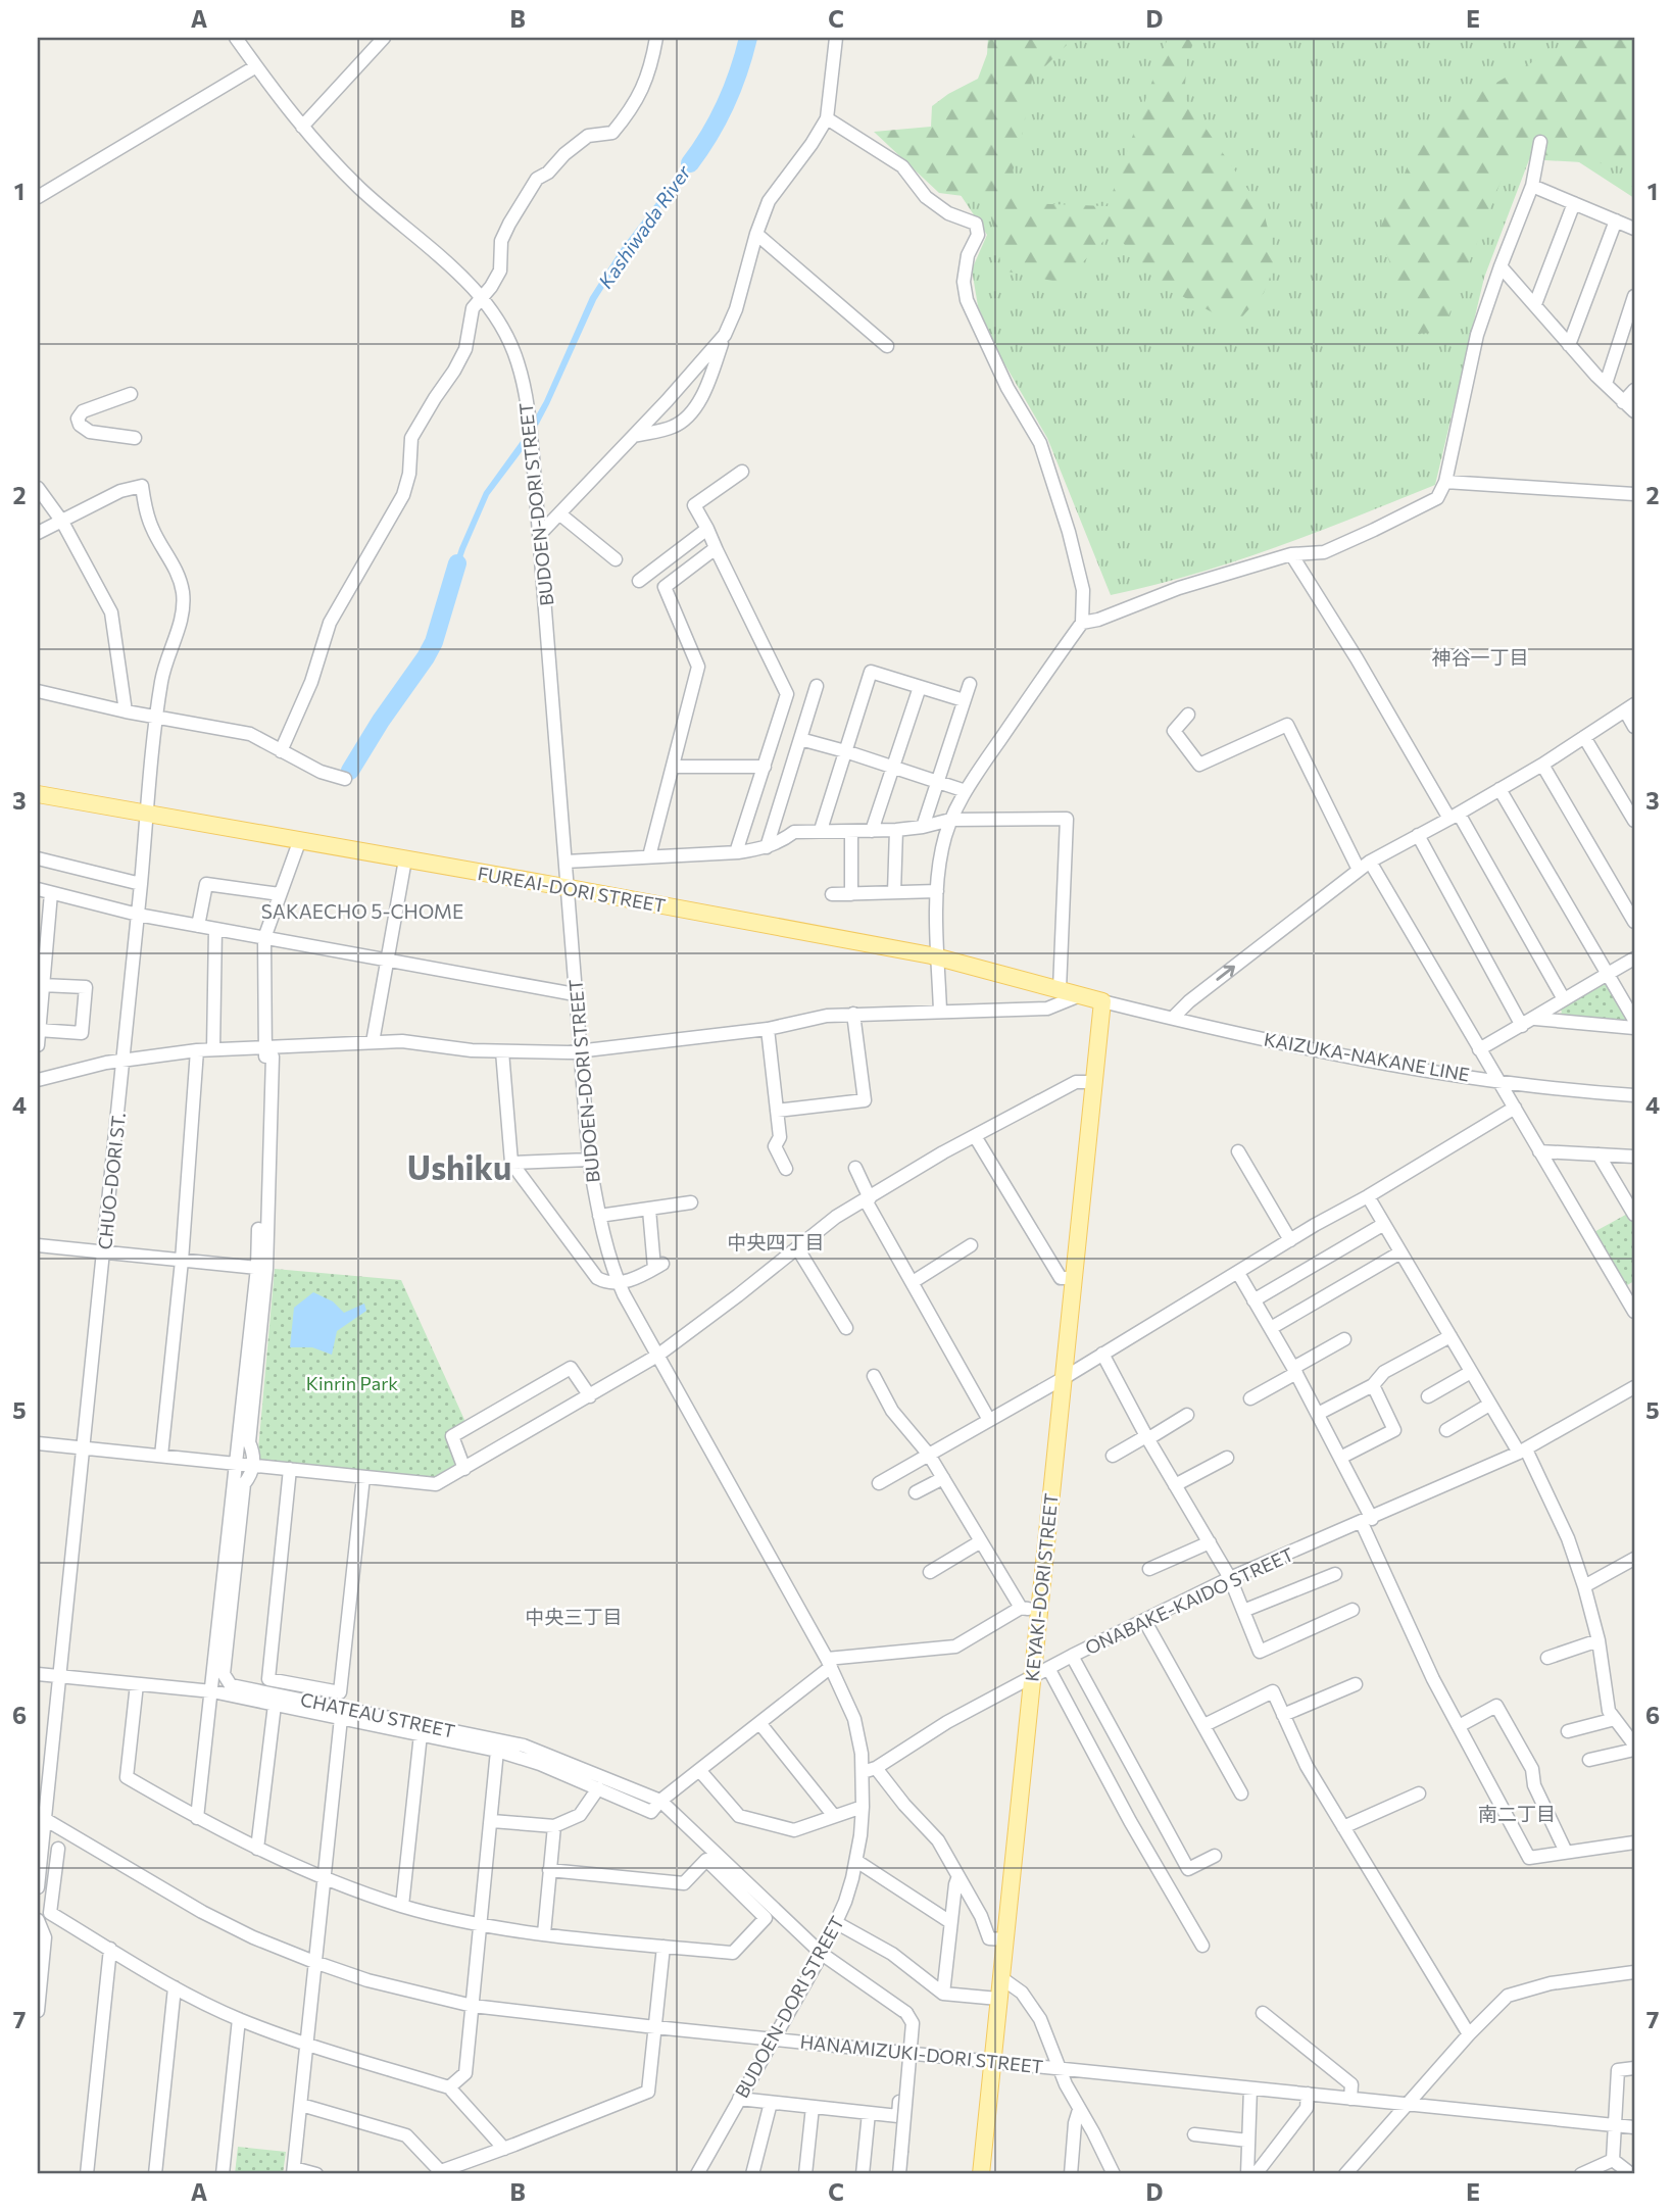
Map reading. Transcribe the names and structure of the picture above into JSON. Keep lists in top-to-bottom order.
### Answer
{
  "streets": {
    "main road": ["FUREAI-DORI STREET", "KEYAKI-DORI STREET"],
    "street": [
      "BUDOEN-DORI STREET",
      "KAIZUKA-NAKANE LINE",
      "CHUO-DORI ST.",
      "ONABAKE-KAIDO STREET",
      "CHATEAU STREET",
      "HANAMIZUKI-DORI STREET"
    ]
  },
  "crossings": [
    ["BUDOEN-DORI STREET", "FUREAI-DORI STREET"],
    ["BUDOEN-DORI STREET", "ONABAKE-KAIDO STREET"],
    ["BUDOEN-DORI STREET", "CHATEAU STREET"],
    ["BUDOEN-DORI STREET", "HANAMIZUKI-DORI STREET"],
    ["FUREAI-DORI STREET", "KAIZUKA-NAKANE LINE"],
    ["FUREAI-DORI STREET", "CHUO-DORI ST."],
    ["FUREAI-DORI STREET", "KEYAKI-DORI STREET"],
    ["KAIZUKA-NAKANE LINE", "KEYAKI-DORI STREET"],
    ["CHUO-DORI ST.", "HANAMIZUKI-DORI STREET"],
    ["KEYAKI-DORI STREET", "ONABAKE-KAIDO STREET"],
    ["KEYAKI-DORI STREET", "HANAMIZUKI-DORI STREET"]
  ],
  "districts": [
    "神谷一丁目",
    "SAKAECHO 5-CHOME",
    "Ushiku",
    "中央四丁目",
    "中央三丁目",
    "南二丁目"
  ],
  "water": ["Kashiwada River"],
  "parks": ["Kinrin Park"],
  "grid": {
    "columns": [
      "A",
      "B",
      "C",
      "D",
      "E"
    ],
    "rows": [
      "1",
      "2",
      "3",
      "4",
      "5",
      "6",
      "7"
    ]
  }
}
